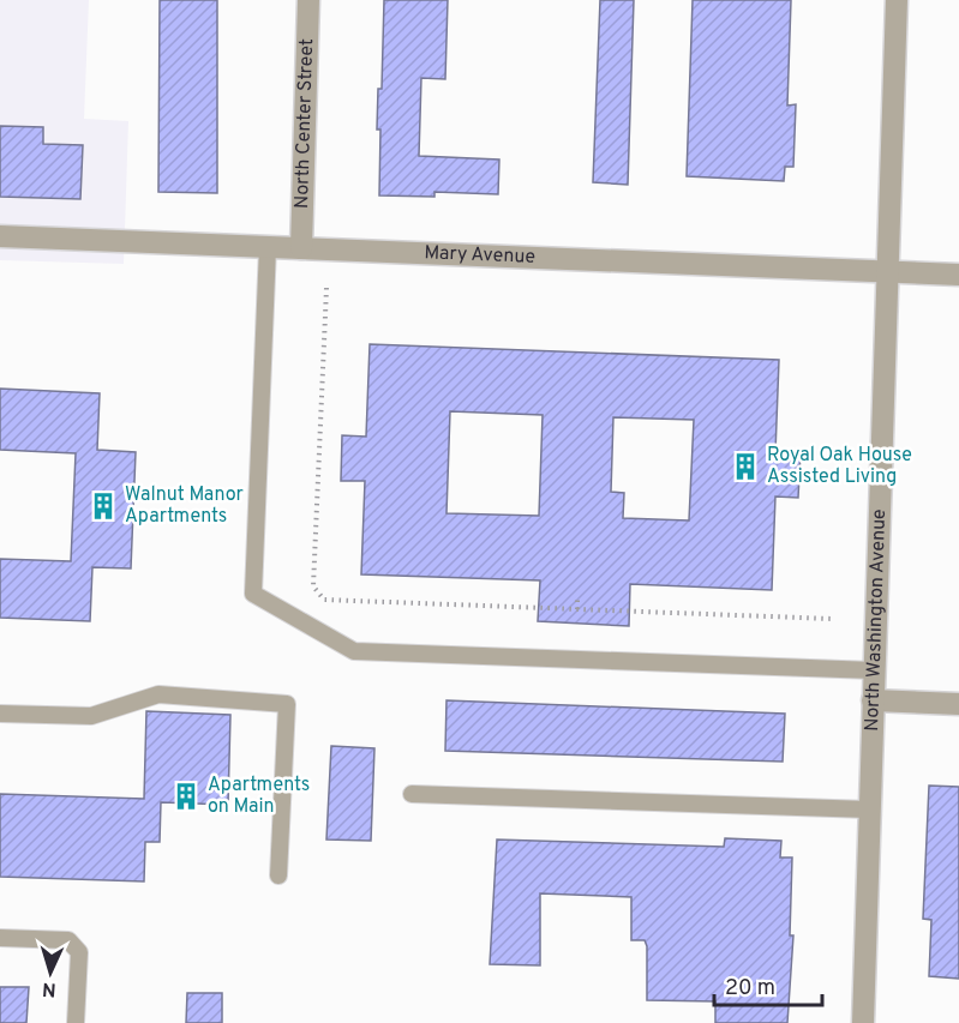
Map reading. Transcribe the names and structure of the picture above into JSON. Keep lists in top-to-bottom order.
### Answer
{
  "streets": {
    "street": ["North Center Street", "Mary Avenue", "North Washington Avenue"]
  },
  "crossings": [
    ["North Center Street", "Mary Avenue"],
    ["Mary Avenue", "North Washington Avenue"]
  ],
  "places": {
    "building": ["Royal Oak House Assisted Living", "Walnut Manor Apartments", "Apartments on Main"]
  },
  "scale_bar": "20 m",
  "north": "bottom"
}
